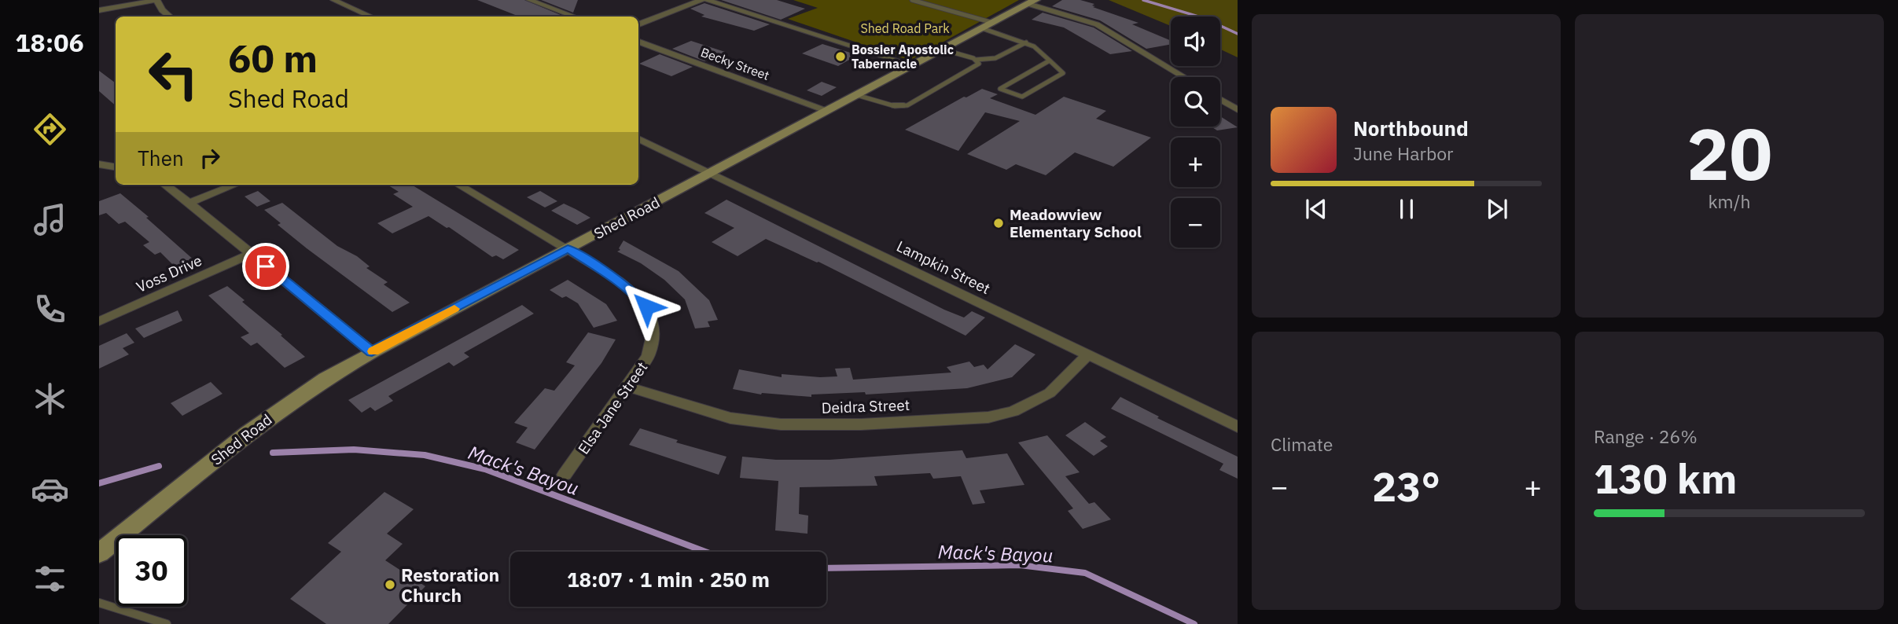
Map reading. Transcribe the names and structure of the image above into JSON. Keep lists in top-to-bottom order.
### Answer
{
  "streets": {
    "street": [
      "Becky Street",
      "Shed Road",
      "Lampkin Street",
      "Voss Drive",
      "Deidra Street",
      "Elsa Jane Street"
    ]
  },
  "crossings": [
    ["Becky Street", "Shed Road"],
    ["Shed Road", "Lampkin Street"],
    ["Shed Road", "Elsa Jane Street"],
    ["Lampkin Street", "Deidra Street"],
    ["Deidra Street", "Elsa Jane Street"]
  ],
  "water": ["Mack's Bayou"],
  "parks": ["Shed Road Park"],
  "places": ["Bossier Apostolic Tabernacle", "Meadowview Elementary School", "Restoration Church"],
  "page": {
    "tabs": "18:06",
    "tile": [
      ["20", "km/h"],
      "Climate",
      ["Range · 26%", "130 km"]
    ],
    "map_buttons": ["+", "−"],
    "turn": ["60 m", "Shed Road"],
    "song": ["Northbound", "June Harbor"],
    "then": "Then",
    "heat": ["−", "23°", "+"],
    "limit": "30",
    "trip": "18:07 · 1 min · 250 m"
  }
}
